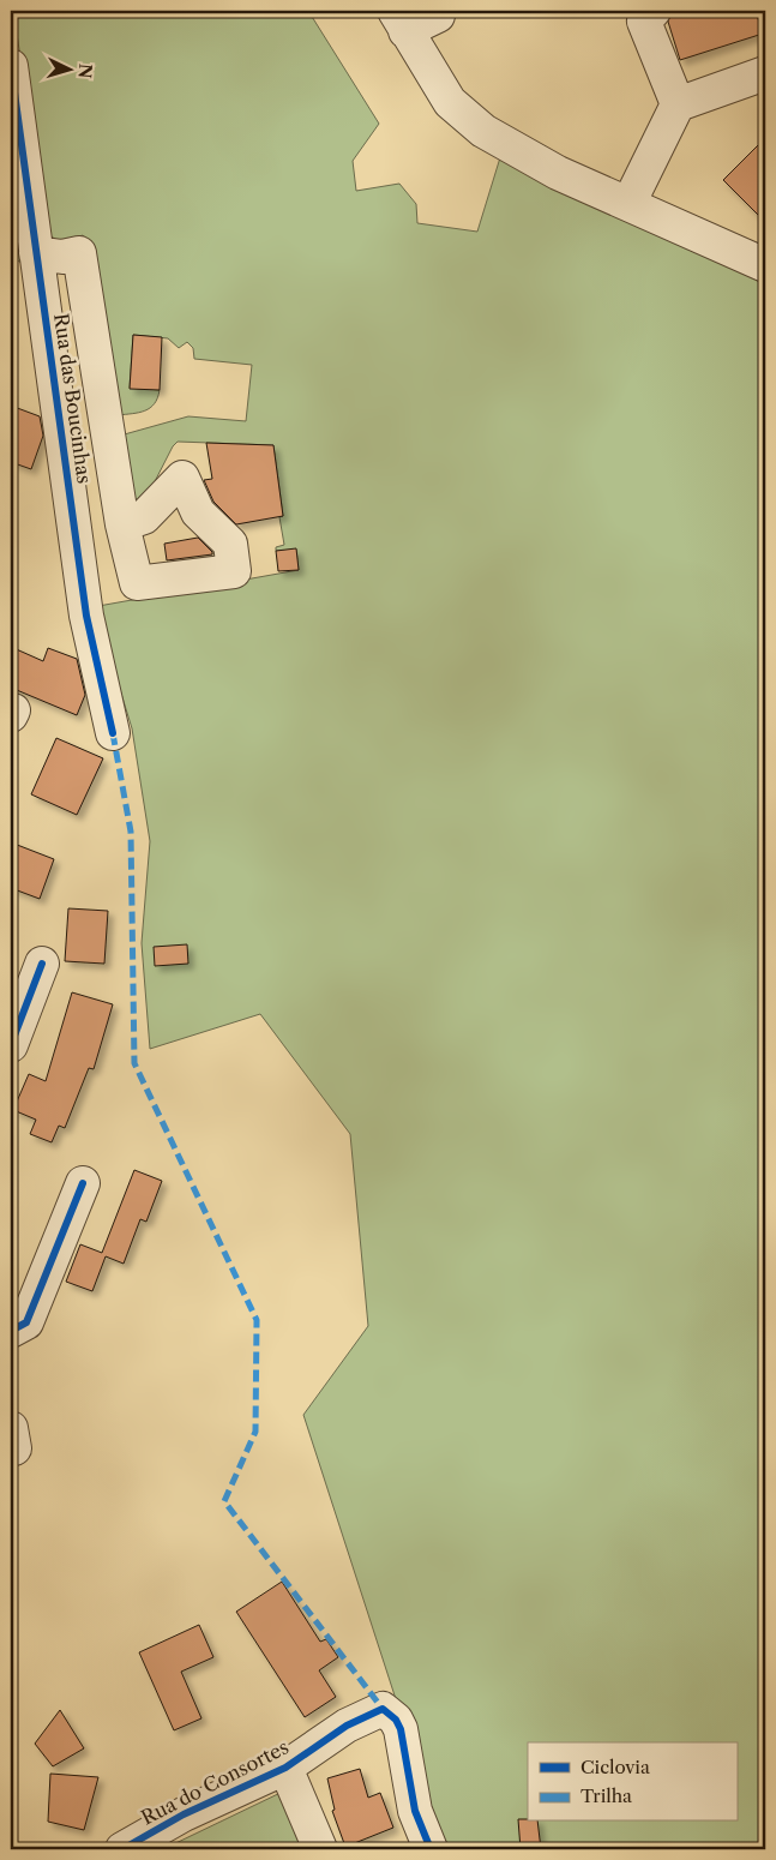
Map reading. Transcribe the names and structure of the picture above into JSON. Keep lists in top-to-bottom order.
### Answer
{
  "streets": {
    "street": ["Rua das Boucinhas", "Rua do Consortes"]
  },
  "legend": ["Ciclovia", "Trilha"],
  "north": "right"
}
